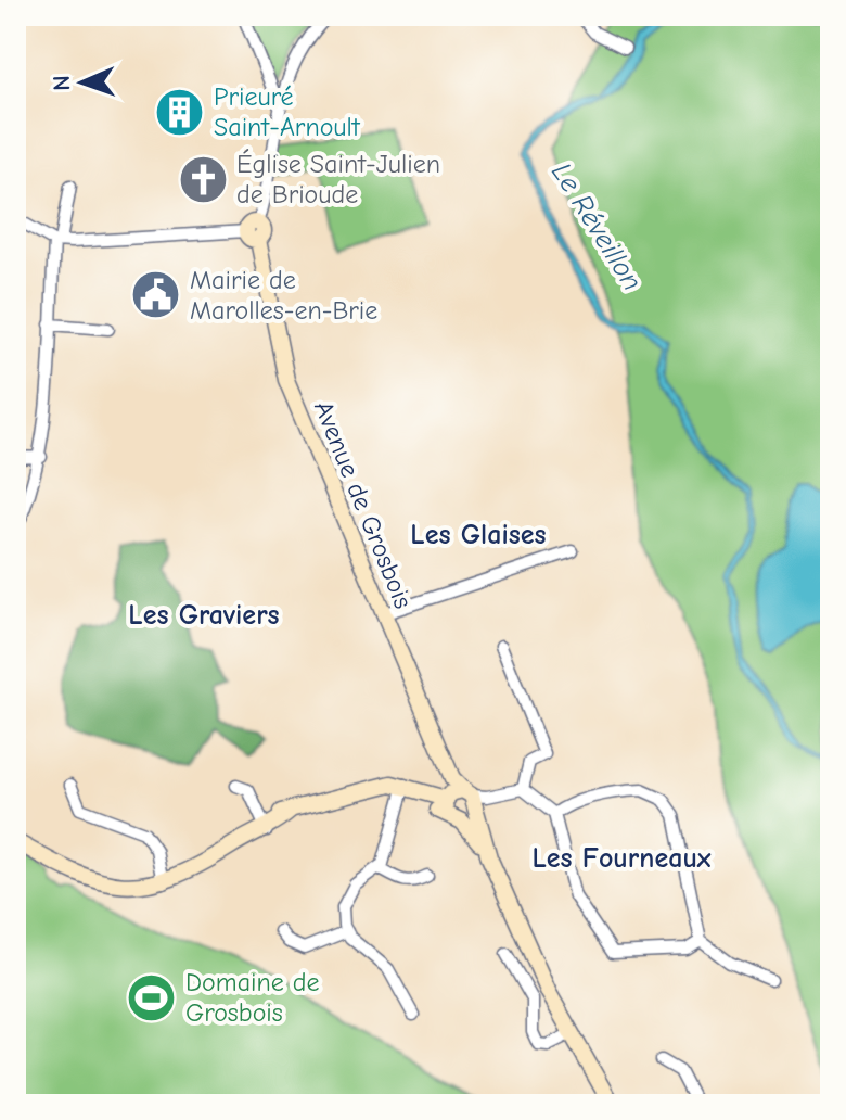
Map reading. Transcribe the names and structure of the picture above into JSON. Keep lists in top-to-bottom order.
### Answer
{
  "streets": {
    "street": ["Avenue de Grosbois"]
  },
  "districts": ["Les Glaises", "Les Graviers", "Les Fourneaux"],
  "water": ["Le Réveillon"],
  "places": {
    "building": ["Prieuré Saint-Arnoult"],
    "church": ["Église Saint-Julien de Brioude"],
    "public building": ["Mairie de Marolles-en-Brie"],
    "sports": ["Domaine de Grosbois"]
  },
  "north": "left"
}
